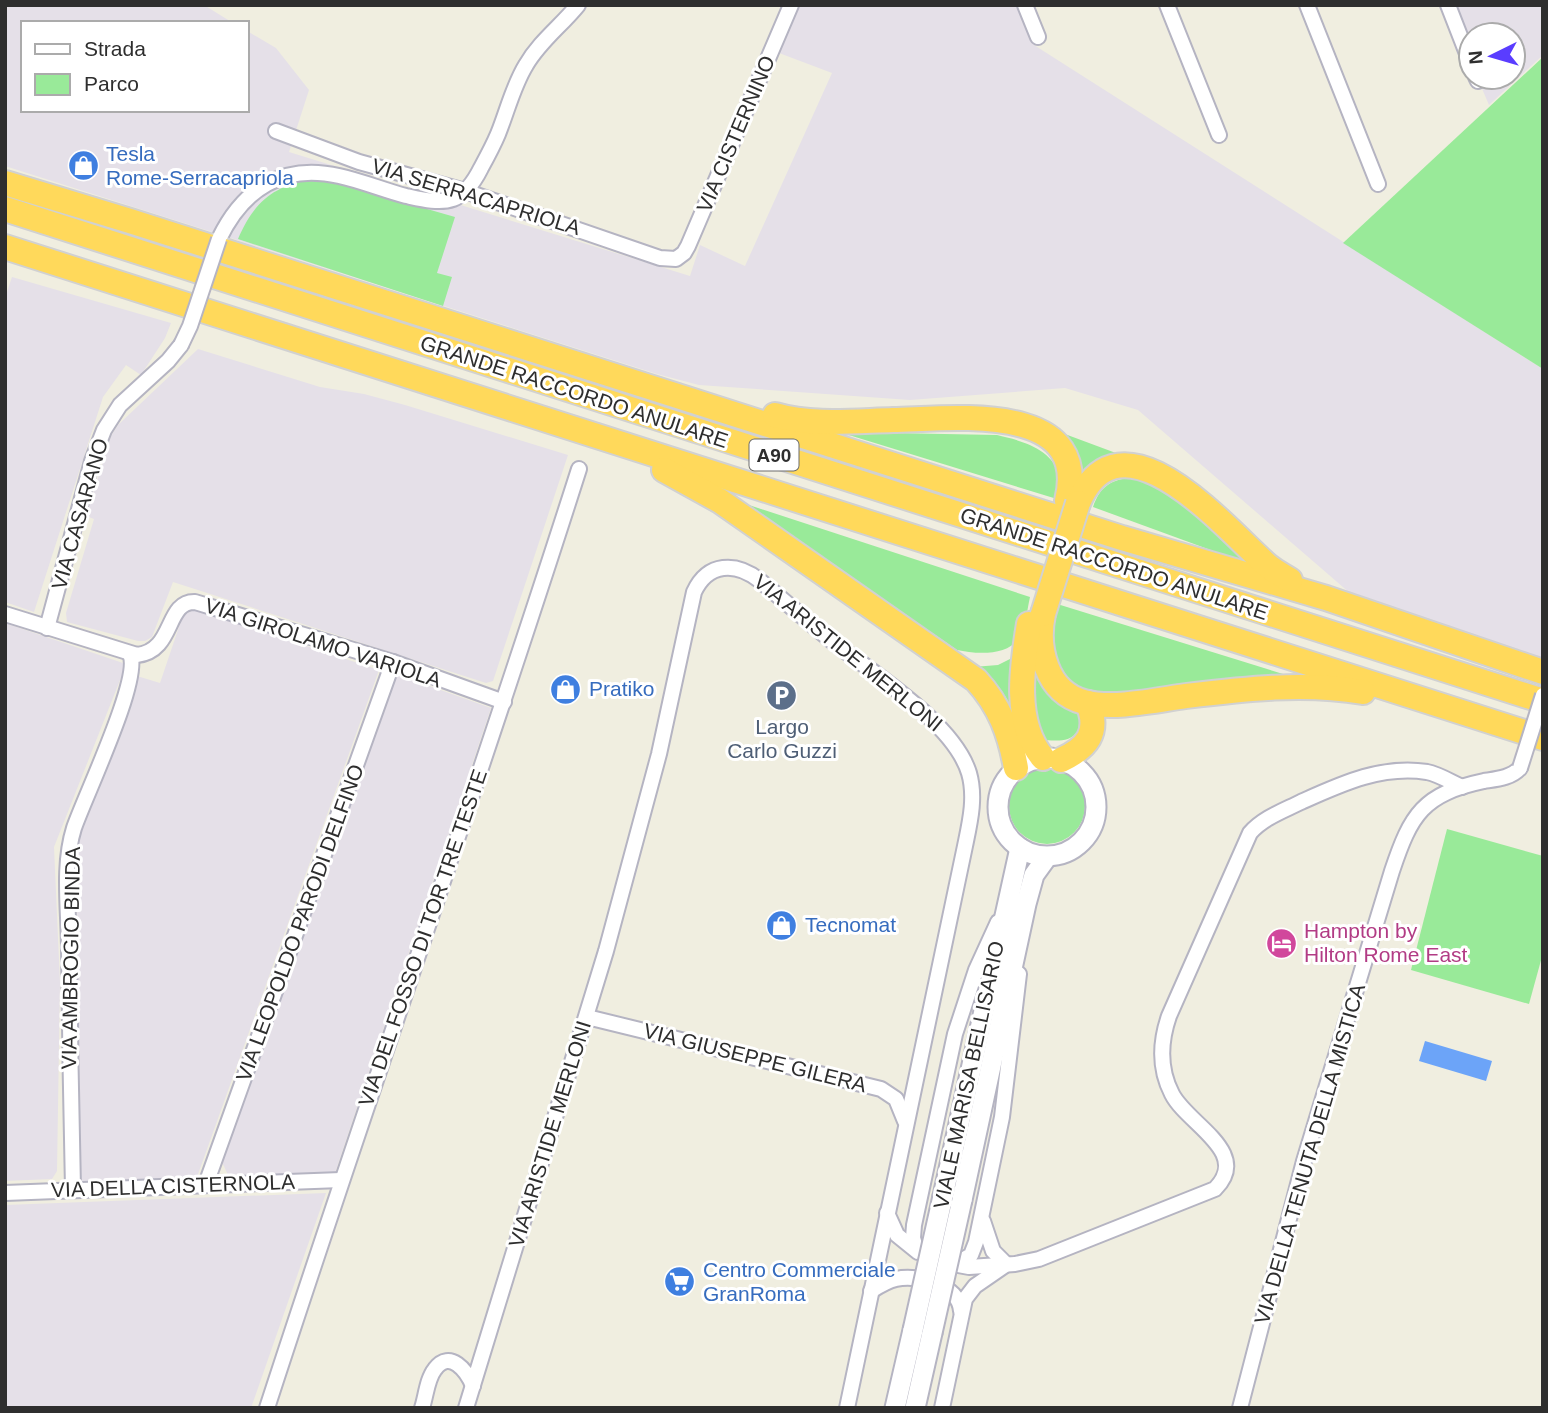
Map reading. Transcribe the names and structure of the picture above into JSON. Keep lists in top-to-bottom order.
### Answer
{
  "streets": {
    "highway": ["GRANDE RACCORDO ANULARE", "A90"],
    "main road": ["VIALE MARISA BELLISARIO"],
    "street": [
      "VIA CISTERNINO",
      "VIA SERRACAPRIOLA",
      "VIA CASARANO",
      "VIA GIROLAMO VARIOLA",
      "VIA ARISTIDE MERLONI",
      "VIA LEOPOLDO PARODI DELFINO",
      "VIA DEL FOSSO DI TOR TRE TESTE",
      "VIA AMBROGIO BINDA",
      "VIA GIUSEPPE GILERA",
      "VIA DELLA TENUTA DELLA MISTICA",
      "VIA DELLA CISTERNOLA"
    ]
  },
  "crossings": [
    ["VIA CISTERNINO", "VIA SERRACAPRIOLA"],
    ["VIA SERRACAPRIOLA", "VIA CASARANO"],
    ["VIA GIROLAMO VARIOLA", "VIA LEOPOLDO PARODI DELFINO"],
    ["VIA GIROLAMO VARIOLA", "VIA DEL FOSSO DI TOR TRE TESTE"],
    ["VIA GIROLAMO VARIOLA", "VIA AMBROGIO BINDA"],
    ["VIA ARISTIDE MERLONI", "VIA GIUSEPPE GILERA"],
    ["VIA LEOPOLDO PARODI DELFINO", "VIA DELLA CISTERNOLA"],
    ["VIA DEL FOSSO DI TOR TRE TESTE", "VIA DELLA CISTERNOLA"],
    ["VIA AMBROGIO BINDA", "VIA DELLA CISTERNOLA"]
  ],
  "places": {
    "shop": ["Tesla Rome-Serracapriola", "Pratiko", "Tecnomat"],
    "parking": ["Largo Carlo Guzzi"],
    "hotel": ["Hampton by Hilton Rome East"],
    "supermarket": ["Centro Commerciale GranRoma"]
  },
  "legend": ["Strada", "Parco"],
  "north": "left"
}
